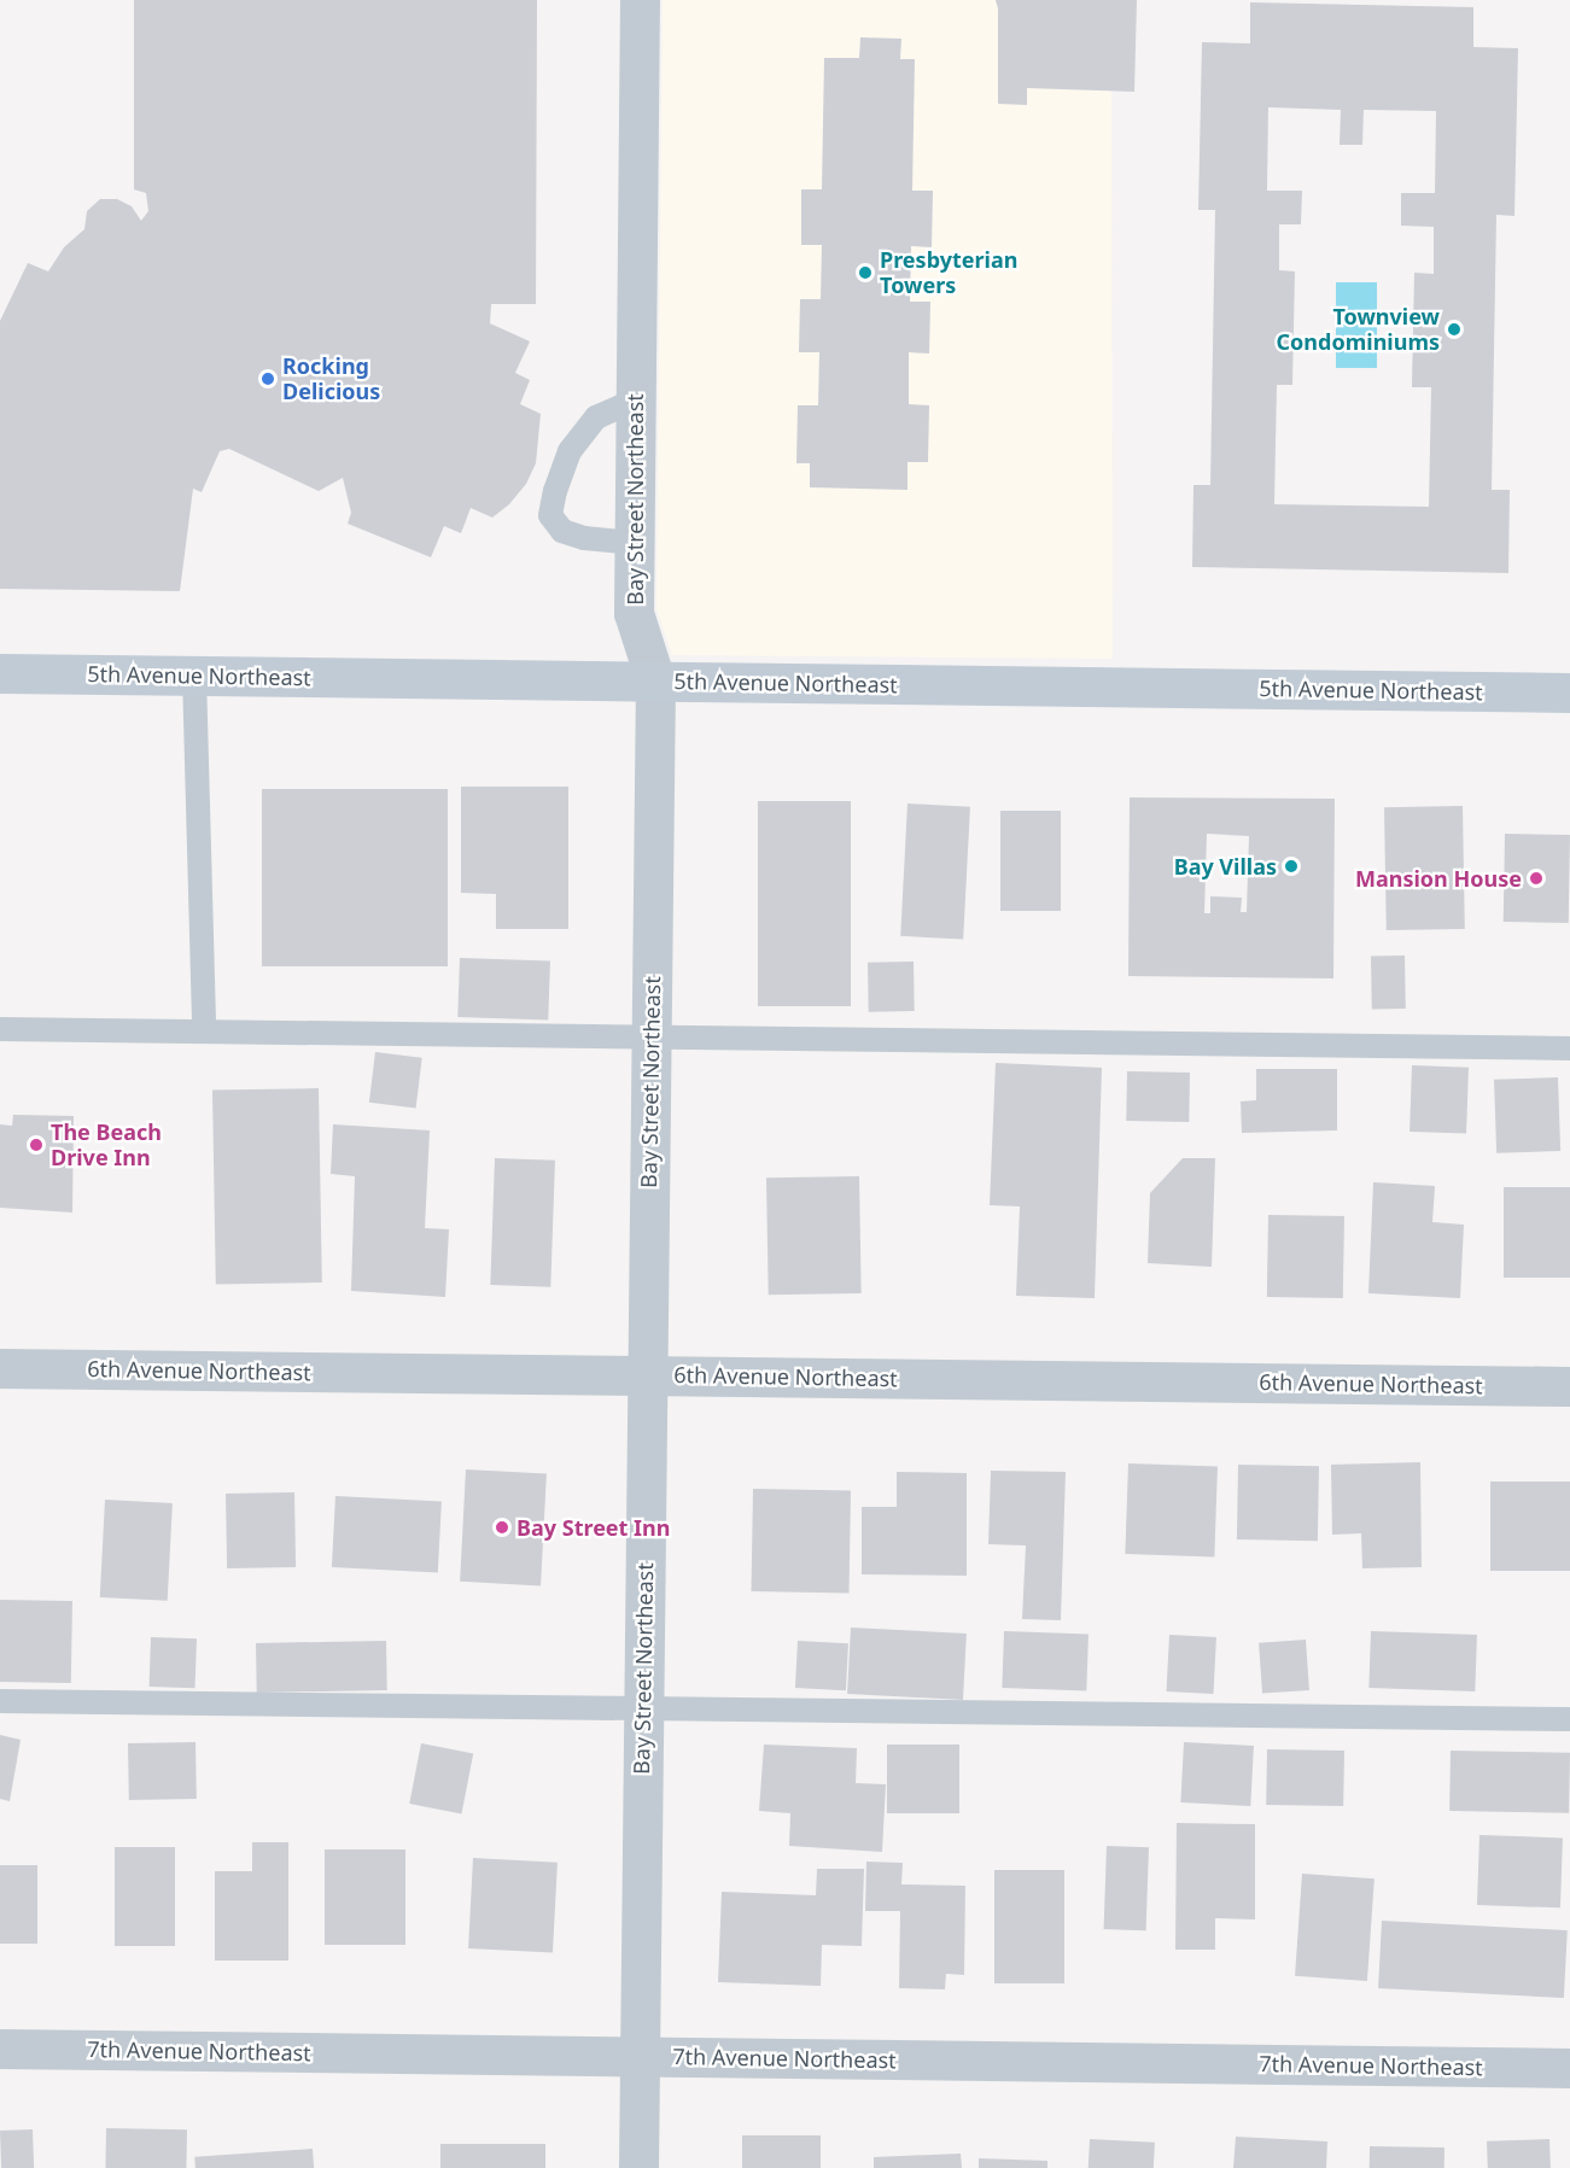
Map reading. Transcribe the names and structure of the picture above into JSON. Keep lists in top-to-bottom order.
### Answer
{
  "streets": {
    "street": [
      "Bay Street Northeast",
      "5th Avenue Northeast",
      "6th Avenue Northeast",
      "7th Avenue Northeast"
    ]
  },
  "crossings": [
    ["Bay Street Northeast", "5th Avenue Northeast"],
    ["Bay Street Northeast", "6th Avenue Northeast"],
    ["Bay Street Northeast", "7th Avenue Northeast"]
  ],
  "places": [
    "Presbyterian Towers",
    "Townview Condominiums",
    "Rocking Delicious",
    "Bay Villas",
    "Mansion House",
    "The Beach Drive Inn",
    "Bay Street Inn"
  ]
}
